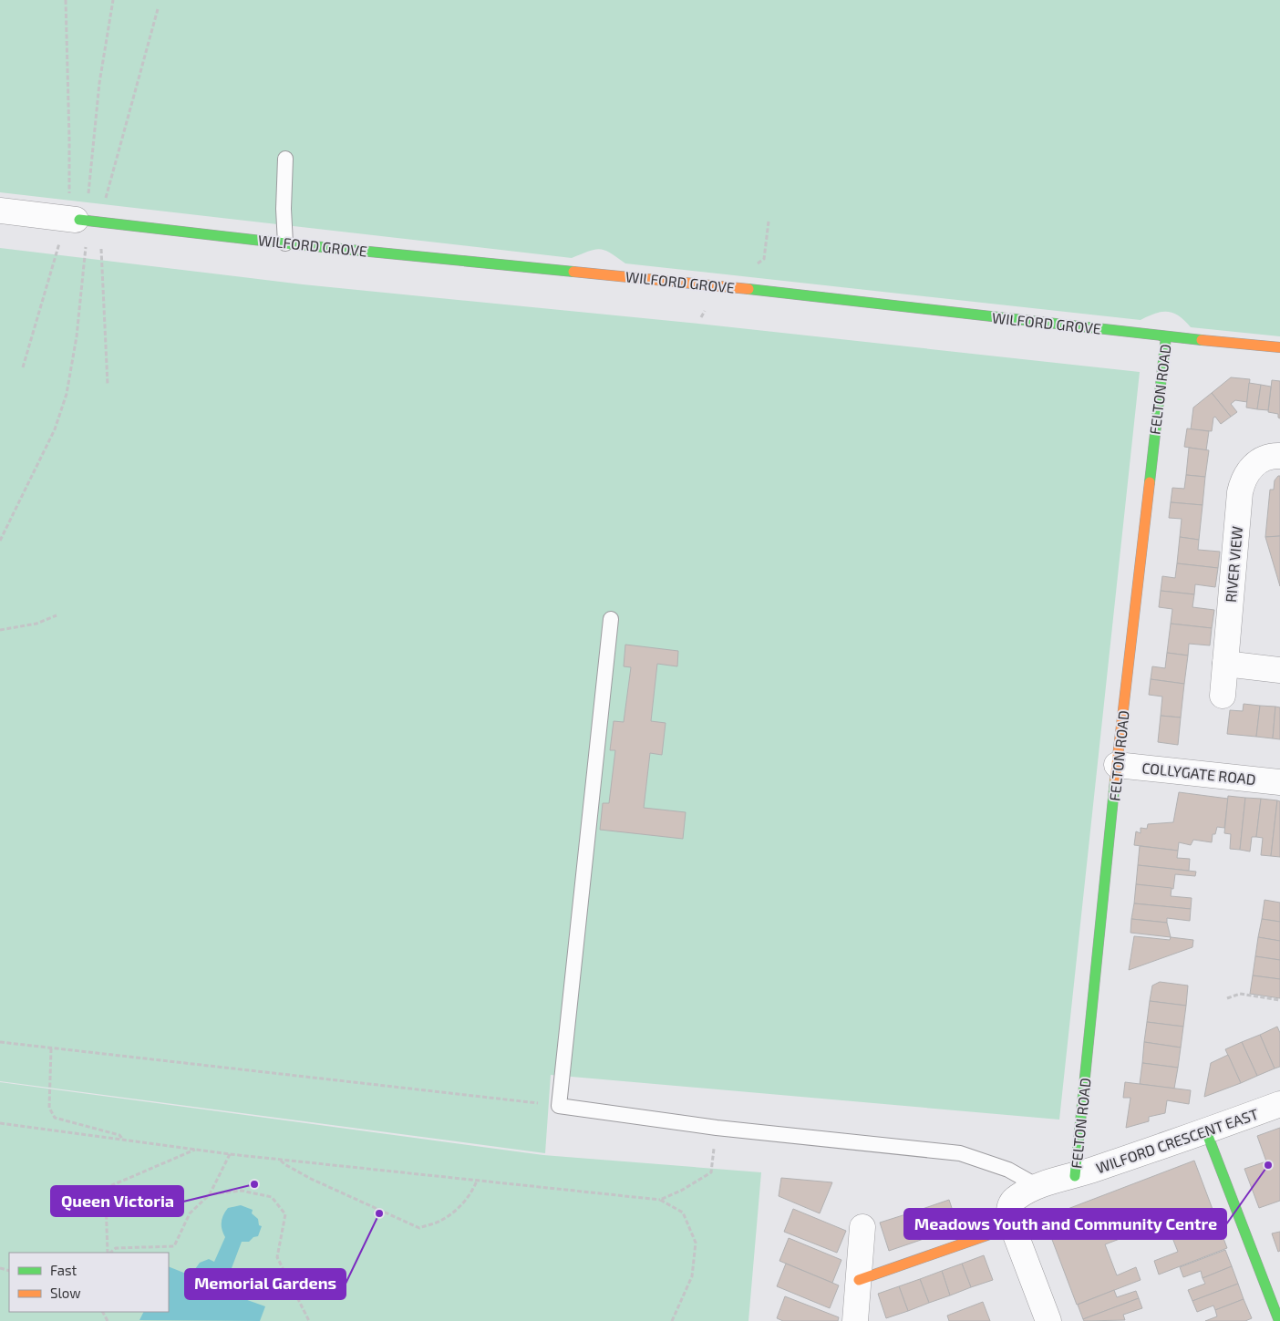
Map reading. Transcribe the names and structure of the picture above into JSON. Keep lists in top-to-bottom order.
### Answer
{
  "streets": {
    "street": [
      "WILFORD GROVE",
      "FELTON ROAD",
      "RIVER VIEW",
      "COLLYGATE ROAD",
      "WILFORD CRESCENT EAST"
    ]
  },
  "crossings": [
    ["WILFORD GROVE", "FELTON ROAD"],
    ["FELTON ROAD", "COLLYGATE ROAD"],
    ["FELTON ROAD", "WILFORD CRESCENT EAST"]
  ],
  "places": ["Meadows Youth and Community Centre", "Queen Victoria", "Memorial Gardens"],
  "legend": ["Fast", "Slow"]
}
